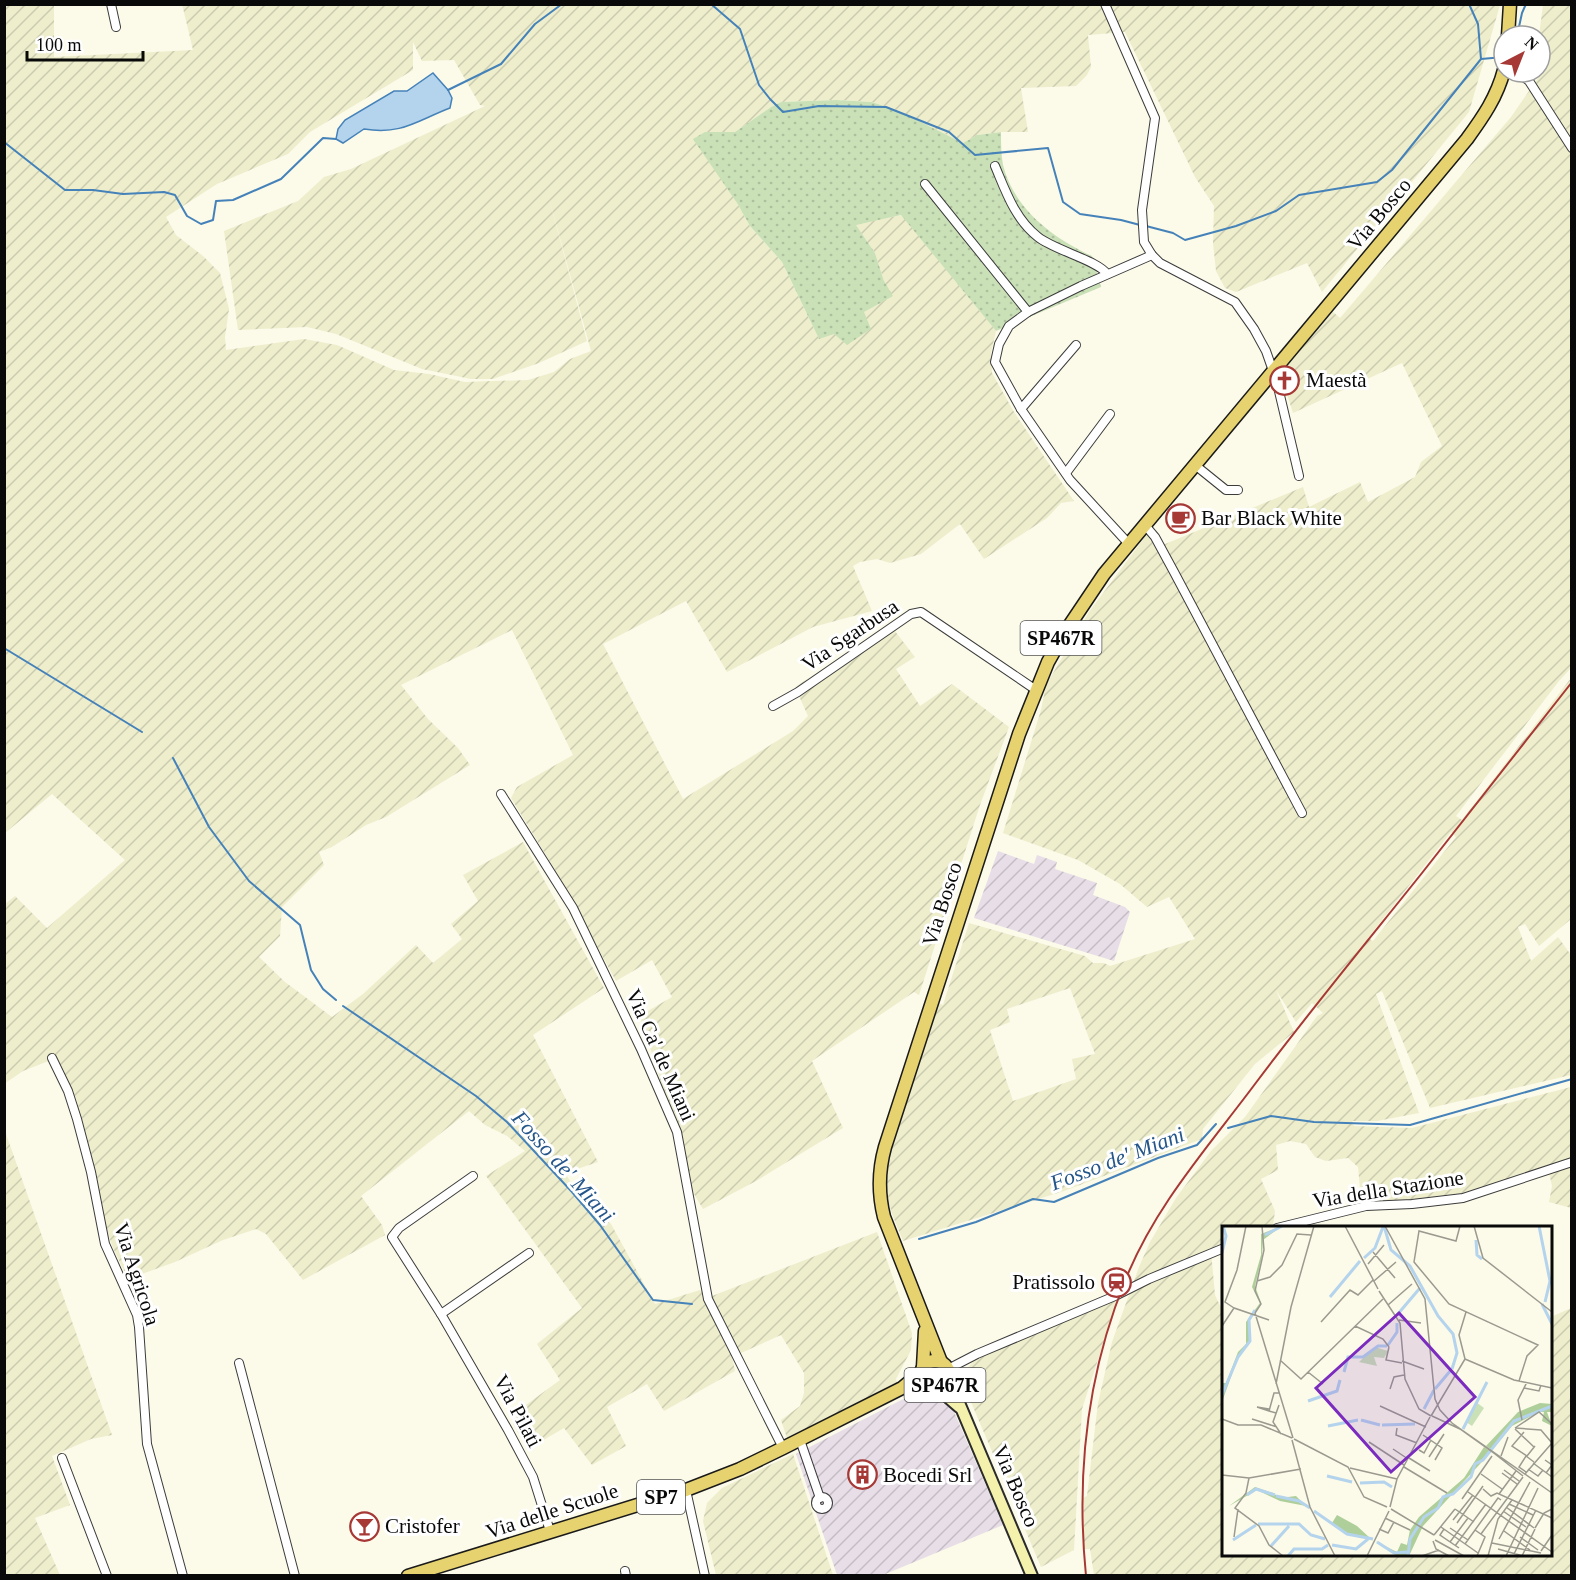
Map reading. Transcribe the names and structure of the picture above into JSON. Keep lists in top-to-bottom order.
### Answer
{
  "streets": {
    "main road": [
      "Via Bosco",
      "SP467R",
      "SP7",
      "Via delle Scuole"
    ],
    "street": [
      "Via Sgarbusa",
      "Via Ca' de Miani",
      "Via della Stazione",
      "Via Agricola",
      "Via Pilati"
    ]
  },
  "crossings": [
    ["Via Bosco", "Via Sgarbusa"],
    ["Via Bosco", "SP467R"],
    ["Via Bosco", "Via delle Scuole"],
    ["SP467R", "Via delle Scuole"],
    ["Via Ca' de Miani", "Via delle Scuole"],
    ["Via Pilati", "Via delle Scuole"]
  ],
  "water": ["Fosso de' Miani"],
  "places": {
    "church": ["Maestà"],
    "cafe": ["Bar Black White"],
    "station": ["Pratissolo"],
    "building": ["Bocedi Srl"],
    "bar": ["Cristofer"]
  },
  "scale_bar": "100 m",
  "north": "top right"
}
